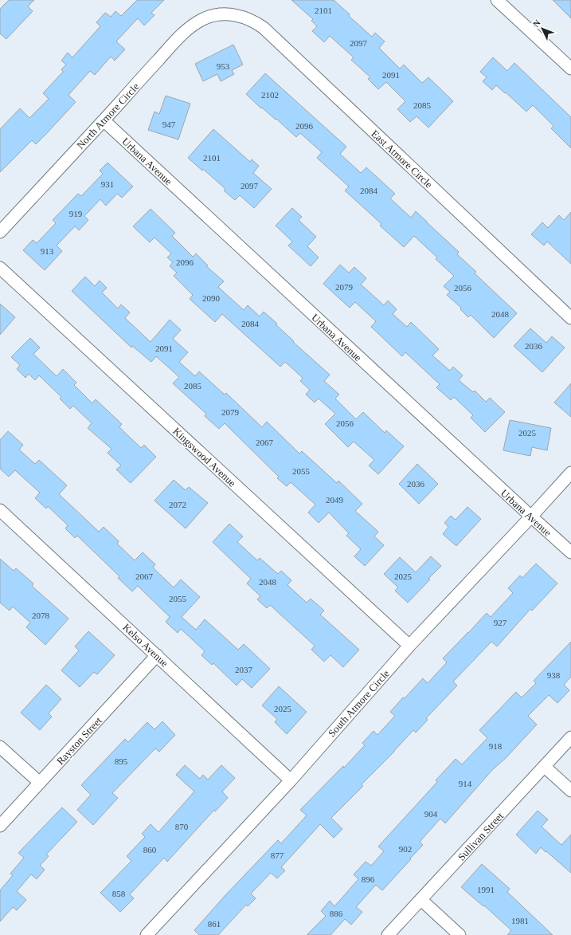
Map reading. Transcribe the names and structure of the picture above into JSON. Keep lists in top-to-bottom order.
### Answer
{
  "streets": {
    "street": [
      "North Atmore Circle",
      "East Atmore Circle",
      "Urbana Avenue",
      "Kingswood Avenue",
      "Kelso Avenue",
      "South Atmore Circle",
      "Rayston Street",
      "Sullivan Street"
    ]
  },
  "crossings": [
    ["North Atmore Circle", "East Atmore Circle"],
    ["North Atmore Circle", "Urbana Avenue"],
    ["Urbana Avenue", "South Atmore Circle"],
    ["Kingswood Avenue", "South Atmore Circle"],
    ["Kelso Avenue", "South Atmore Circle"],
    ["Kelso Avenue", "Rayston Street"]
  ],
  "house_numbers": [
    "2101",
    "2097",
    "953",
    "2091",
    "2102",
    "2085",
    "947",
    "2096",
    "2101",
    "931",
    "2097",
    "2084",
    "919",
    "913",
    "2096",
    "2079",
    "2056",
    "2090",
    "2048",
    "2084",
    "2036",
    "2091",
    "2085",
    "2079",
    "2056",
    "2025",
    "2067",
    "2055",
    "2036",
    "2049",
    "2072",
    "2067",
    "2025",
    "2048",
    "2055",
    "2078",
    "927",
    "2037",
    "938",
    "2025",
    "918",
    "895",
    "914",
    "904",
    "870",
    "902",
    "860",
    "877",
    "896",
    "1991",
    "858",
    "886",
    "1981",
    "861"
  ],
  "north": "top left"
}
